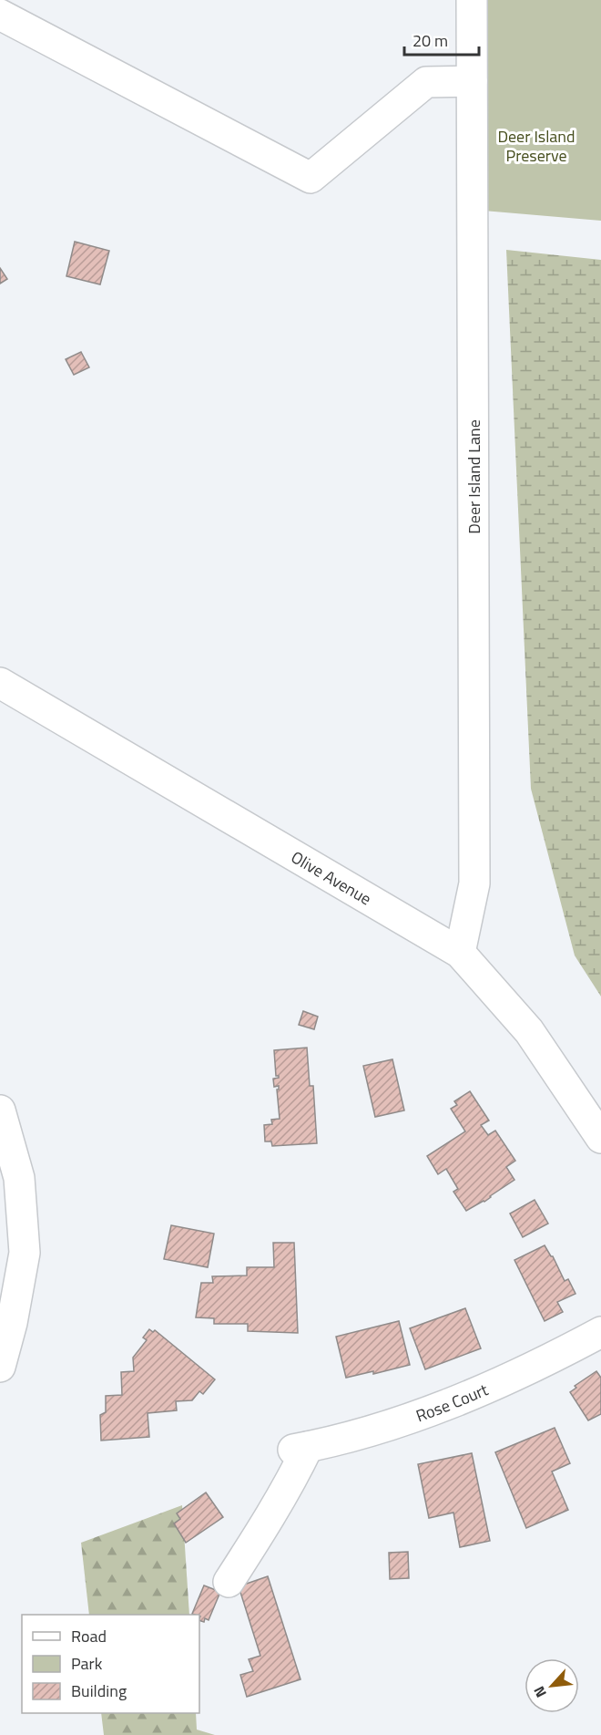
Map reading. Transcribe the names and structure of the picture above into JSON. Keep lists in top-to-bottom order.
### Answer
{
  "streets": {
    "street": ["Deer Island Lane", "Olive Avenue", "Rose Court"]
  },
  "crossings": [
    ["Deer Island Lane", "Olive Avenue"]
  ],
  "parks": ["Deer Island Preserve"],
  "legend": ["Road", "Park", "Building"],
  "scale_bar": "20 m",
  "north": "bottom left"
}
